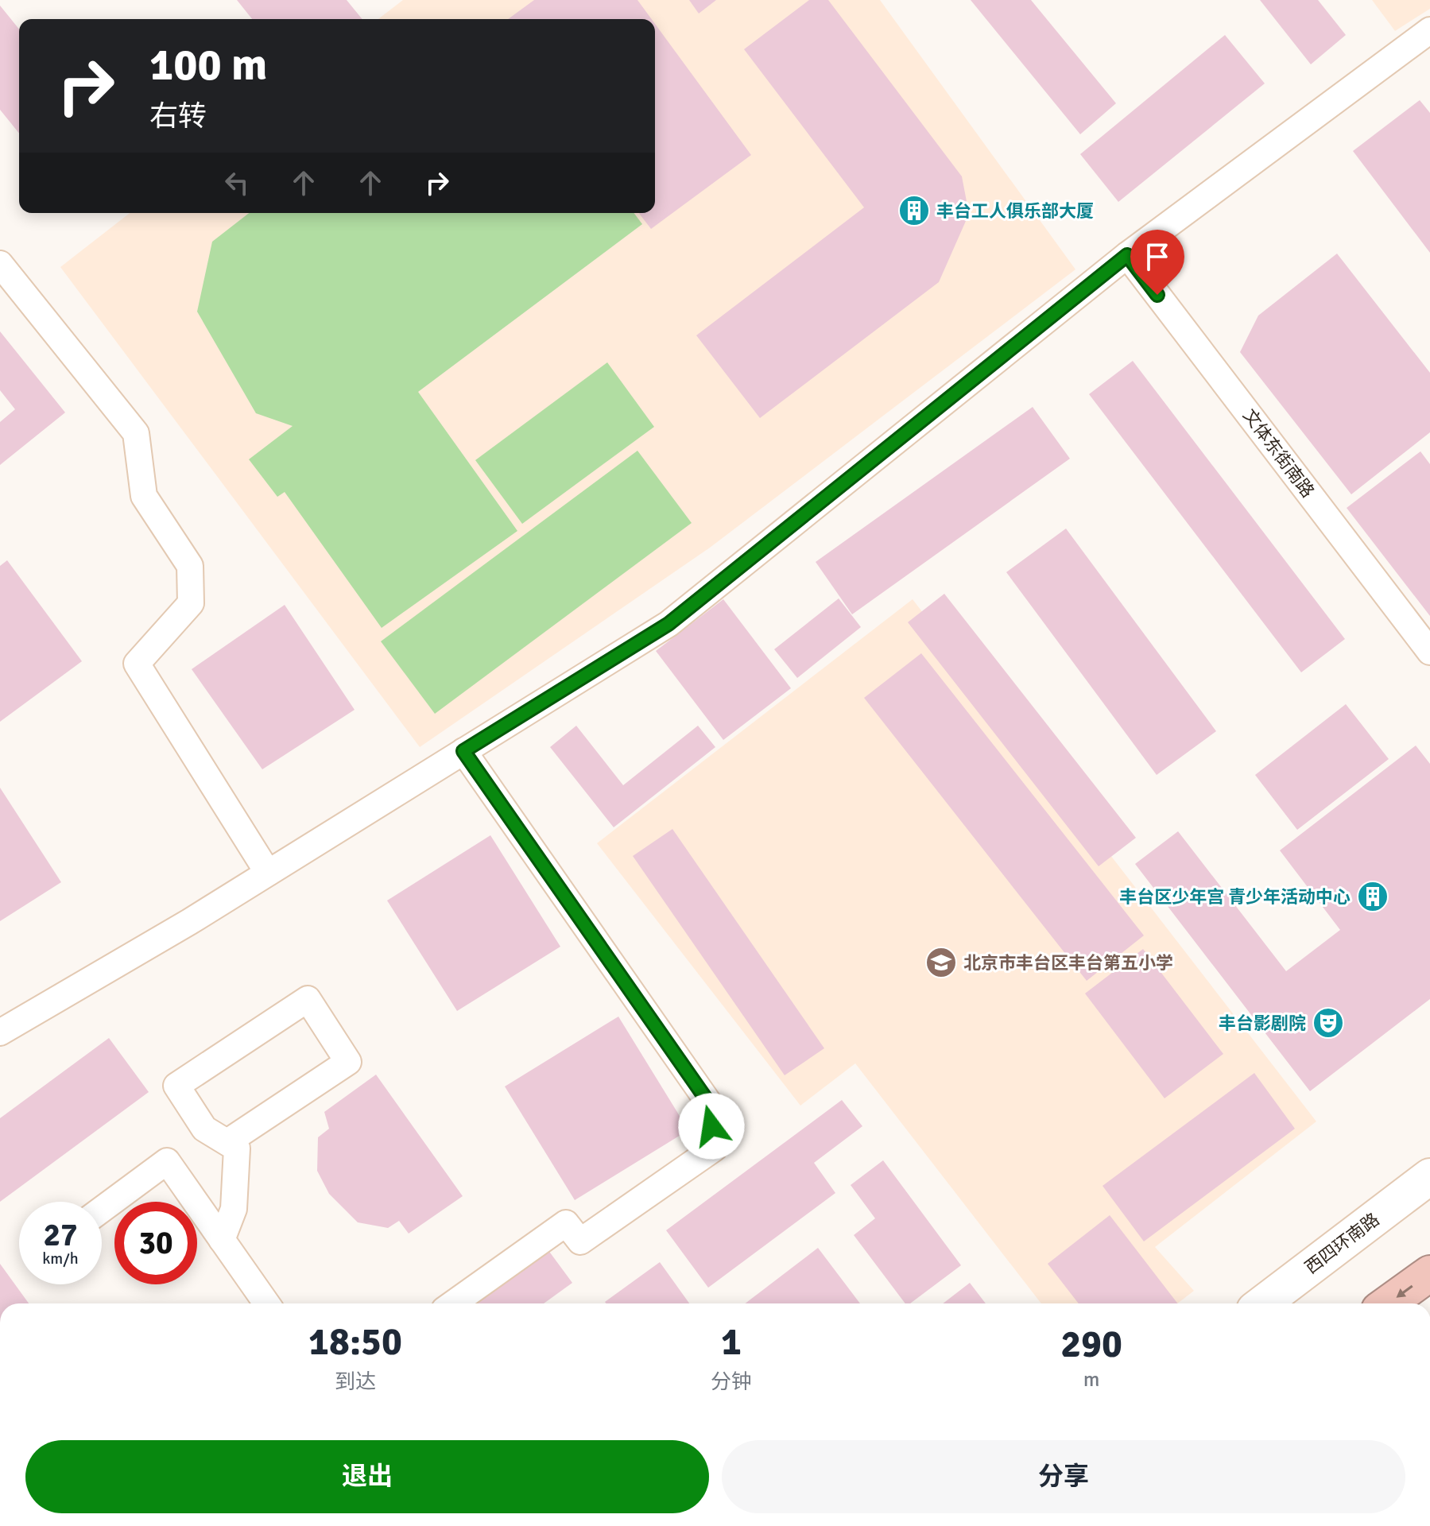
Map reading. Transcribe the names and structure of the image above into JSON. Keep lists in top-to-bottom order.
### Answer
{
  "streets": {
    "street": ["文体东街南路", "西四环南路"]
  },
  "places": {
    "building": ["丰台工人俱乐部大厦", "丰台区少年宫 青少年活动中心"],
    "school or university": ["北京市丰台区丰台第五小学"],
    "theatre": ["丰台影剧院"]
  },
  "page": {
    "turn": ["100 m", "右转"],
    "speed": "27 km/h",
    "limit": "30",
    "eta": [
      "18:50",
      "到达",
      "1",
      "分钟",
      "290",
      "m"
    ],
    "buttons": ["退出", "分享"]
  }
}
